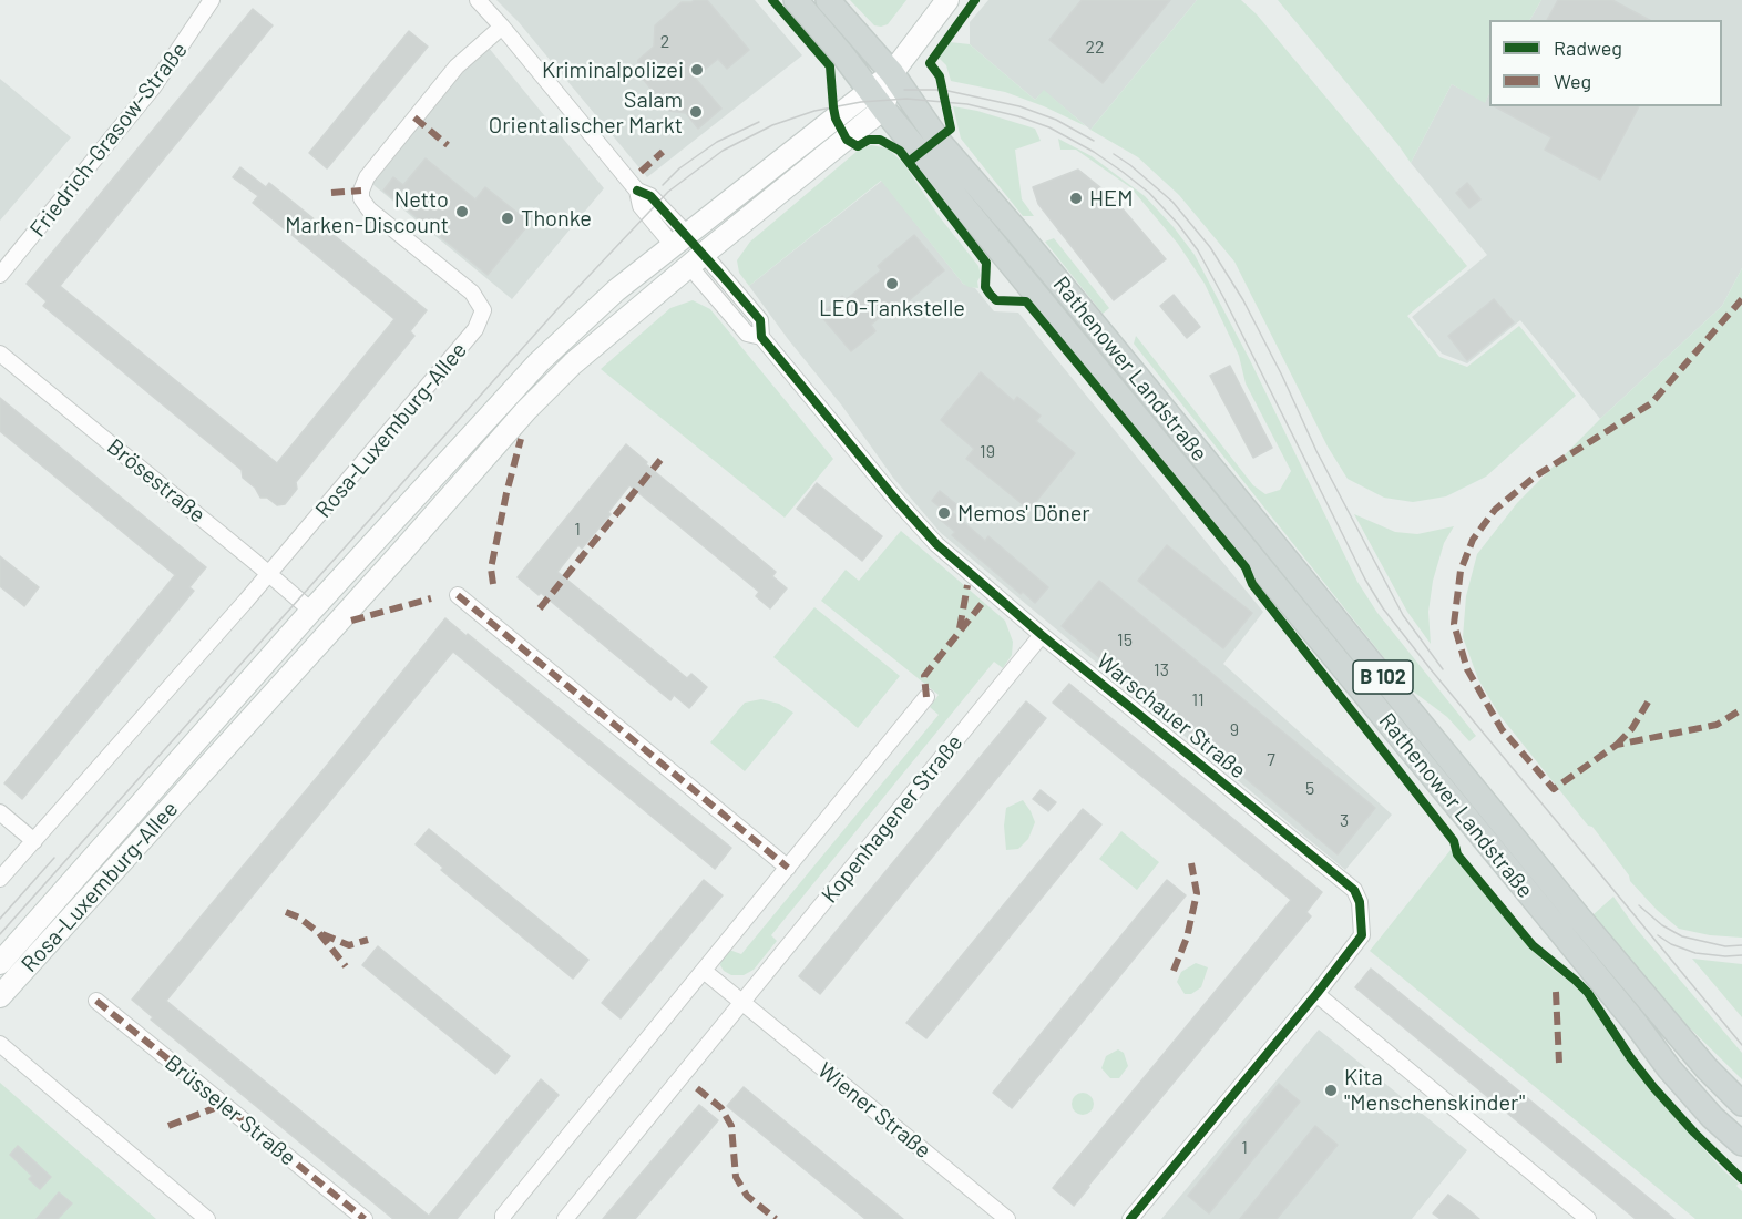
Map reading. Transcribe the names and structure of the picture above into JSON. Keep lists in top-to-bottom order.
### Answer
{
  "streets": {
    "main road": ["Rathenower Landstraße", "B 102"],
    "street": [
      "Friedrich-Grasow-Straße",
      "Rosa-Luxemburg-Allee",
      "Brösestraße",
      "Warschauer Straße",
      "Kopenhagener Straße",
      "Brüsseler Straße",
      "Wiener Straße"
    ]
  },
  "crossings": [
    ["Rathenower Landstraße", "Rosa-Luxemburg-Allee"],
    ["Rosa-Luxemburg-Allee", "Brösestraße"],
    ["Rosa-Luxemburg-Allee", "Warschauer Straße"],
    ["Warschauer Straße", "Kopenhagener Straße"],
    ["Kopenhagener Straße", "Wiener Straße"]
  ],
  "places": [
    "Kriminalpolizei",
    "Salam Orientalischer Markt",
    "HEM",
    "Netto Marken-Discount",
    "Thonke",
    "LEO-Tankstelle",
    "Memos' Döner",
    "Kita \"Menschenskinder\""
  ],
  "house_numbers": [
    "2",
    "22",
    "19",
    "1",
    "15",
    "13",
    "11",
    "9",
    "7",
    "5",
    "3",
    "1"
  ],
  "legend": ["Radweg", "Weg"]
}
